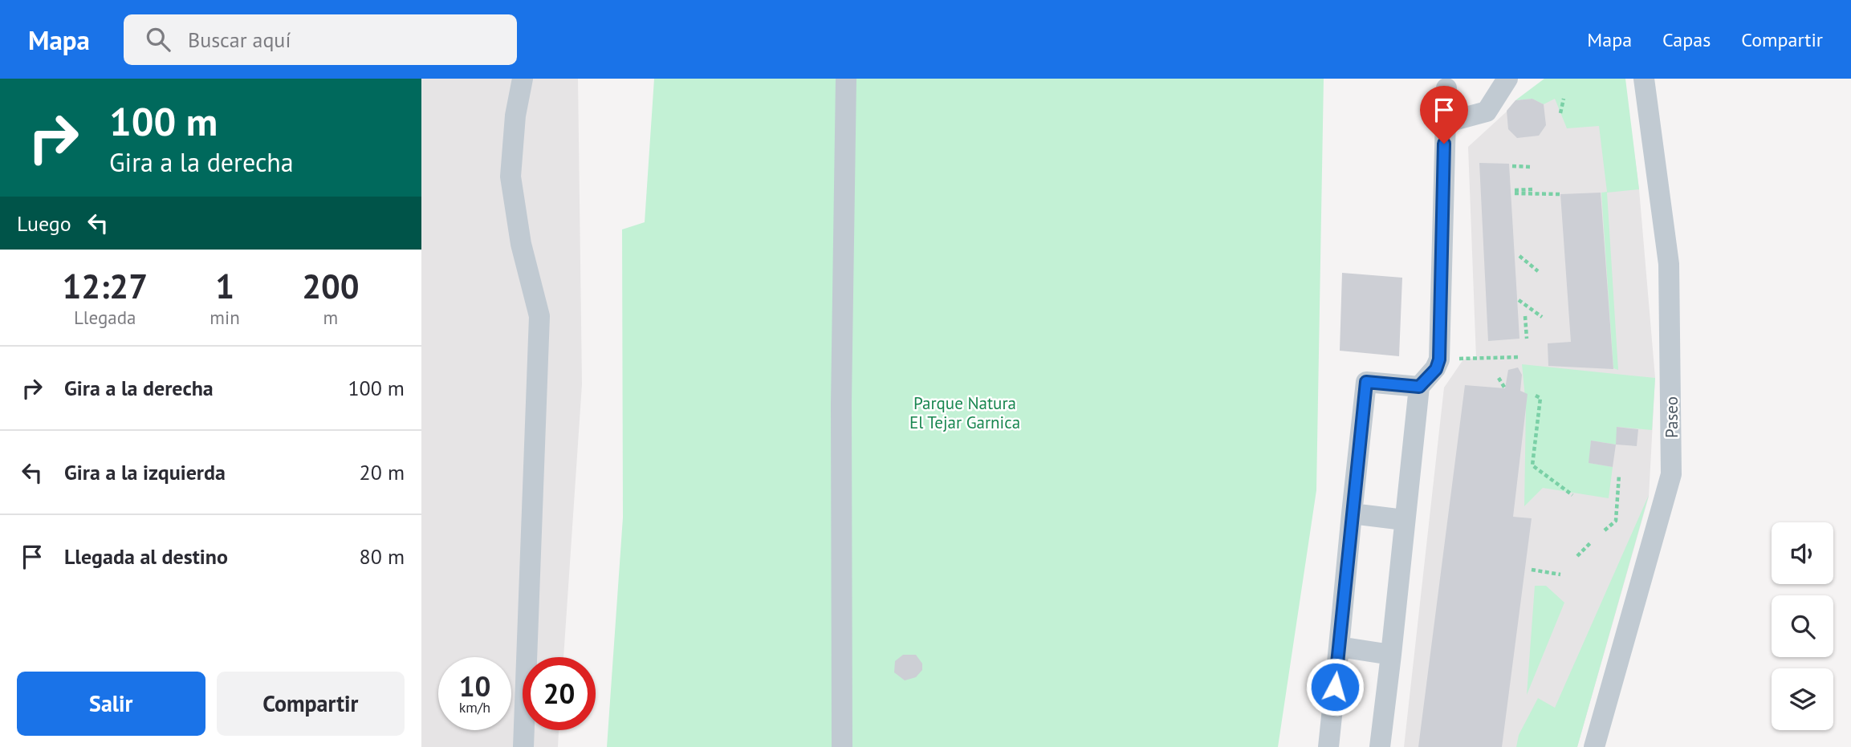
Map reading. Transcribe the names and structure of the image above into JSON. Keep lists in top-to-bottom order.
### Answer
{
  "streets": {
    "street": ["Paseo"]
  },
  "parks": ["Parque Natura El Tejar Garnica"],
  "page": {
    "header": "Mapa",
    "search": "Buscar aquí",
    "nav": ["Mapa", "Capas", "Compartir"],
    "turn": ["100 m", "Gira a la derecha"],
    "then": "Luego",
    "eta": [
      "12:27",
      "Llegada",
      "1",
      "min",
      "200",
      "m"
    ],
    "list": [
      {
        "name": "Gira a la derecha",
        "value": "100 m"
      },
      {
        "name": "Gira a la izquierda",
        "value": "20 m"
      },
      {
        "name": "Llegada al destino",
        "value": "80 m"
      }
    ],
    "speed": "10 km/h",
    "limit": "20",
    "buttons": ["Salir", "Compartir"]
  }
}
